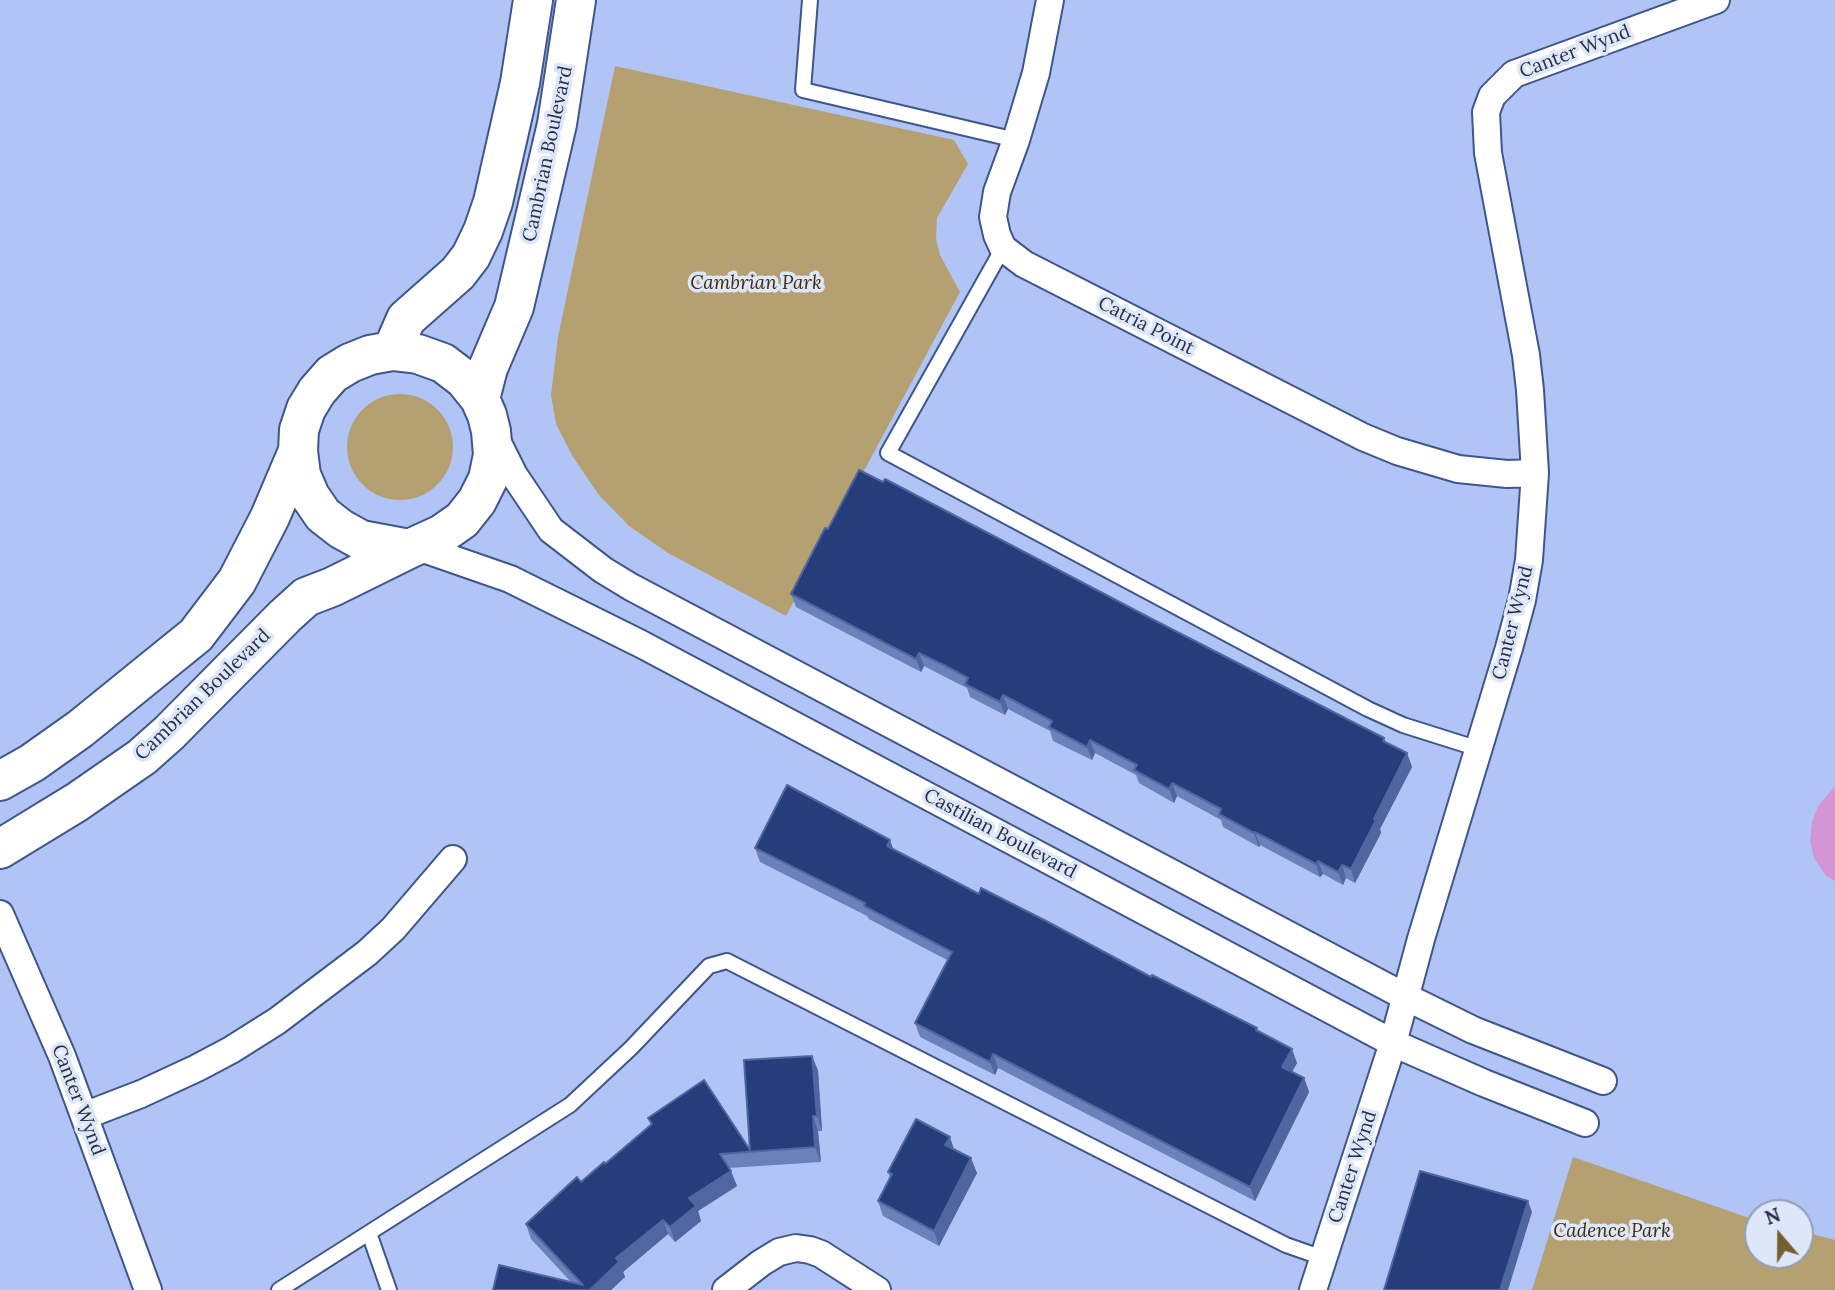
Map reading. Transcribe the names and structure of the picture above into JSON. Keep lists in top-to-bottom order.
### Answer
{
  "streets": {
    "street": [
      "Canter Wynd",
      "Cambrian Boulevard",
      "Catria Point",
      "Castilian Boulevard"
    ]
  },
  "crossings": [
    ["Canter Wynd", "Catria Point"],
    ["Canter Wynd", "Castilian Boulevard"],
    ["Cambrian Boulevard", "Castilian Boulevard"]
  ],
  "parks": ["Cambrian Park", "Cadence Park"],
  "north": "top"
}
